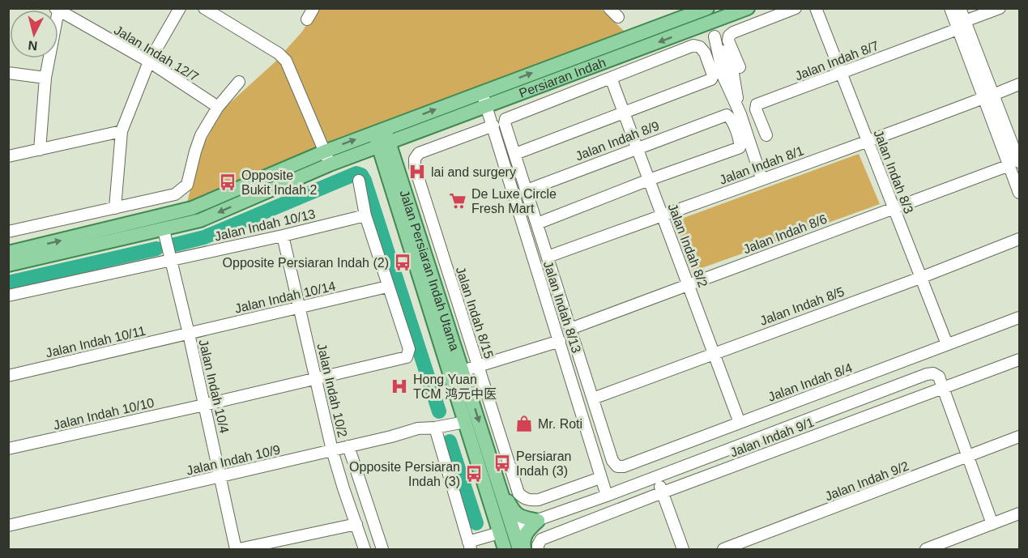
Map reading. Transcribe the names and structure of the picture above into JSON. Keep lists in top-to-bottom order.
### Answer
{
  "streets": {
    "main road": ["Persiaran Indah", "Jalan Persiaran Indah Utama"],
    "street": [
      "Jalan Indah 12/7",
      "Jalan Indah 8/7",
      "Jalan Indah 8/9",
      "Jalan Indah 8/1",
      "Jalan Indah 8/3",
      "Jalan Indah 10/13",
      "Jalan Indah 8/6",
      "Jalan Indah 8/2",
      "Jalan Indah 10/14",
      "Jalan Indah 8/5",
      "Jalan Indah 8/13",
      "Jalan Indah 8/15",
      "Jalan Indah 10/11",
      "Jalan Indah 8/4",
      "Jalan Indah 10/4",
      "Jalan Indah 10/2",
      "Jalan Indah 10/10",
      "Jalan Indah 9/1",
      "Jalan Indah 10/9",
      "Jalan Indah 9/2"
    ]
  },
  "crossings": [
    ["Jalan Indah 8/7", "Jalan Indah 8/3"],
    ["Persiaran Indah", "Jalan Persiaran Indah Utama"],
    ["Persiaran Indah", "Jalan Indah 8/13"],
    ["Jalan Indah 8/9", "Jalan Indah 8/2"],
    ["Jalan Indah 8/1", "Jalan Indah 8/3"],
    ["Jalan Indah 8/1", "Jalan Indah 8/2"],
    ["Jalan Indah 8/3", "Jalan Indah 8/6"],
    ["Jalan Indah 8/3", "Jalan Indah 8/5"],
    ["Jalan Indah 8/3", "Jalan Indah 8/4"],
    ["Jalan Indah 10/13", "Jalan Indah 10/4"],
    ["Jalan Indah 10/13", "Jalan Indah 10/2"],
    ["Jalan Indah 8/6", "Jalan Indah 8/2"],
    ["Jalan Indah 8/2", "Jalan Indah 8/5"],
    ["Jalan Indah 8/2", "Jalan Indah 8/4"],
    ["Jalan Persiaran Indah Utama", "Jalan Indah 9/1"],
    ["Jalan Persiaran Indah Utama", "Jalan Indah 10/9"],
    ["Jalan Indah 10/14", "Jalan Indah 10/11"],
    ["Jalan Indah 10/14", "Jalan Indah 10/4"],
    ["Jalan Indah 10/14", "Jalan Indah 10/2"],
    ["Jalan Indah 10/14", "Jalan Indah 10/10"],
    ["Jalan Indah 8/5", "Jalan Indah 8/4"],
    ["Jalan Indah 8/13", "Jalan Indah 8/15"],
    ["Jalan Indah 8/13", "Jalan Indah 9/1"],
    ["Jalan Indah 10/11", "Jalan Indah 10/4"],
    ["Jalan Indah 10/4", "Jalan Indah 10/10"],
    ["Jalan Indah 10/4", "Jalan Indah 10/9"],
    ["Jalan Indah 10/2", "Jalan Indah 10/10"],
    ["Jalan Indah 10/2", "Jalan Indah 10/9"]
  ],
  "places": {
    "hospital": ["lai and surgery", "Hong Yuan TCM 鸿元中医"],
    "bus stop": [
      "Opposite Bukit Indah 2",
      "Opposite Persiaran Indah (2)",
      "Persiaran Indah (3)",
      "Opposite Persiaran Indah (3)"
    ],
    "supermarket": ["De Luxe Circle Fresh Mart"],
    "shop": ["Mr. Roti"]
  },
  "north": "bottom"
}
